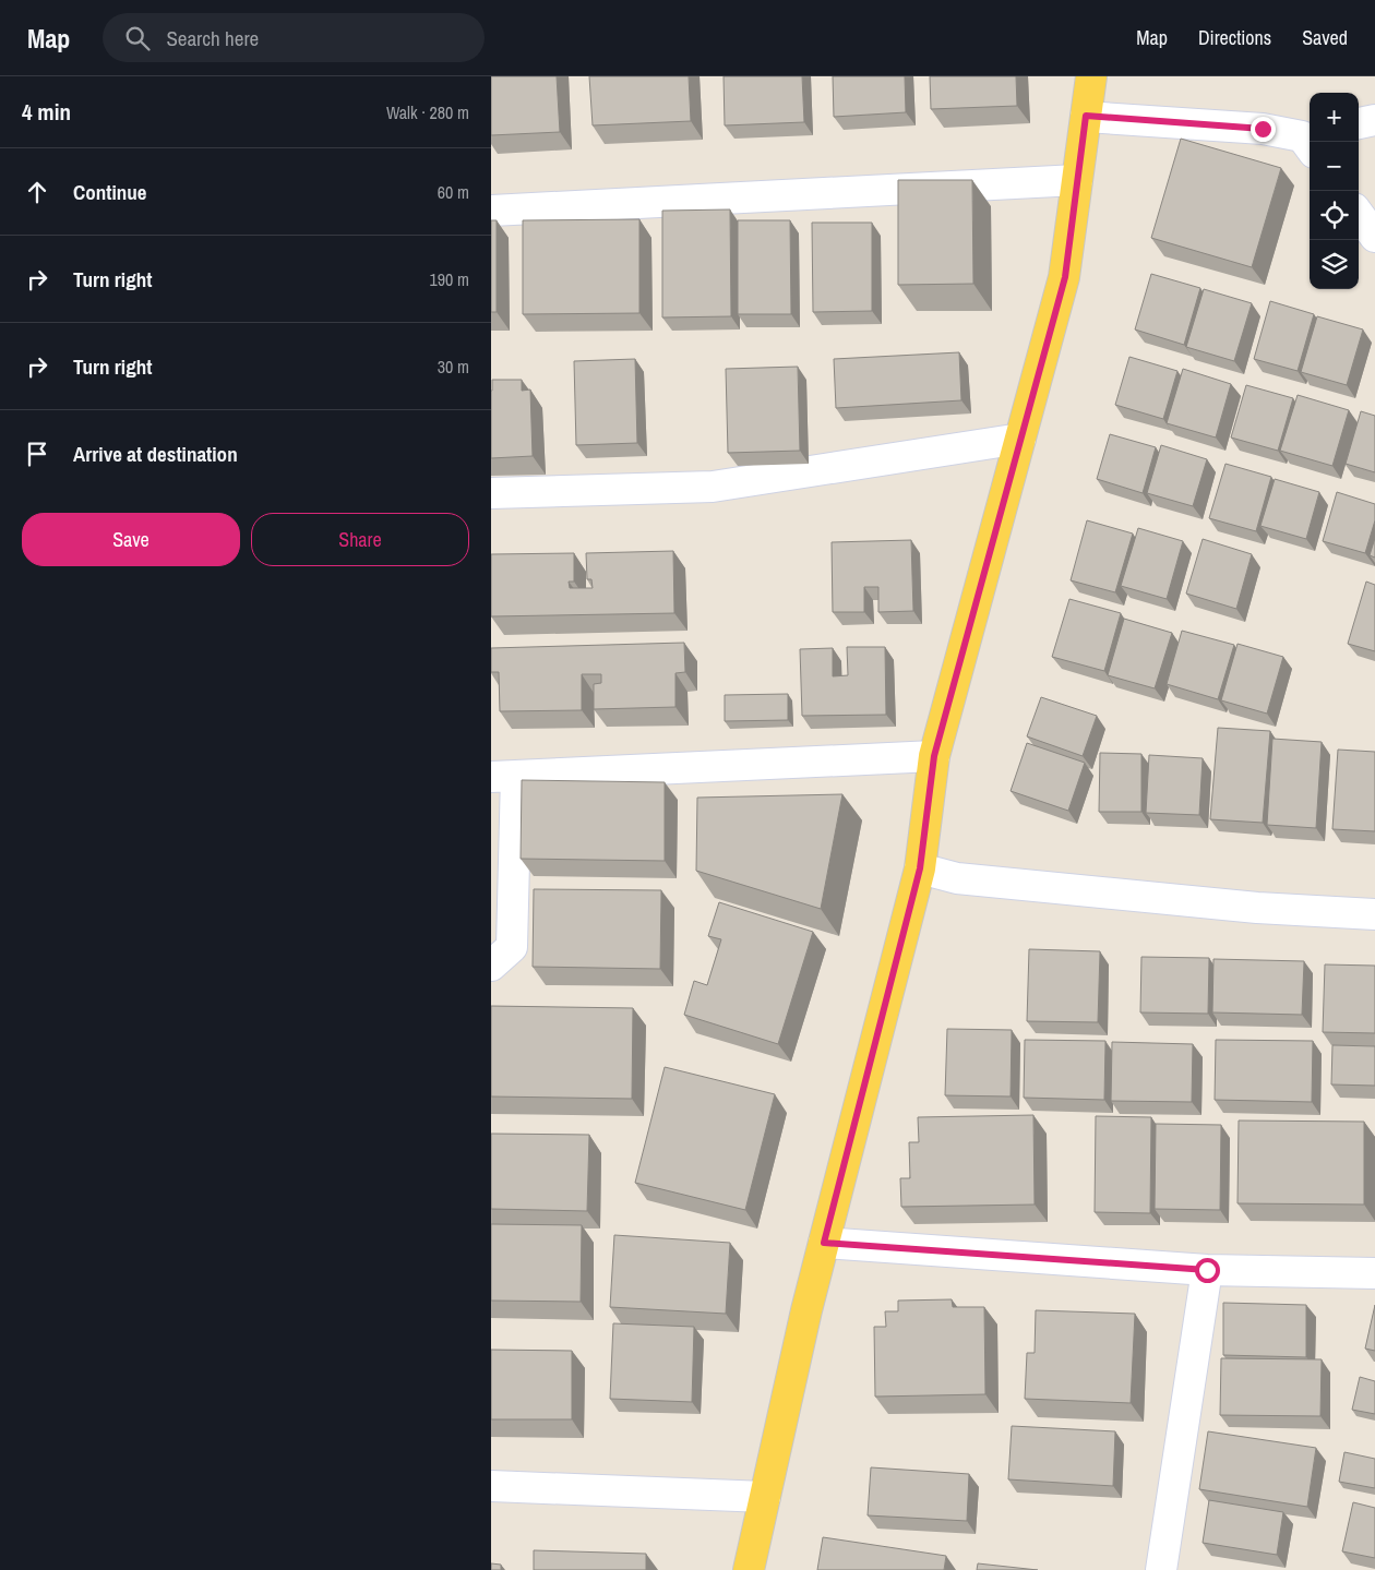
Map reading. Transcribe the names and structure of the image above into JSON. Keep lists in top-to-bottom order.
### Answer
{
  "page": {
    "header": "Map",
    "search": "Search here",
    "nav": ["Map", "Directions", "Saved"],
    "heading": ["4 min", "Walk · 280 m"],
    "map_buttons": ["+", "−"],
    "list": [
      ["Continue", "60 m"],
      ["Turn right", "190 m"],
      ["Turn right", "30 m"],
      "Arrive at destination"
    ],
    "buttons": ["Save", "Share"]
  }
}
